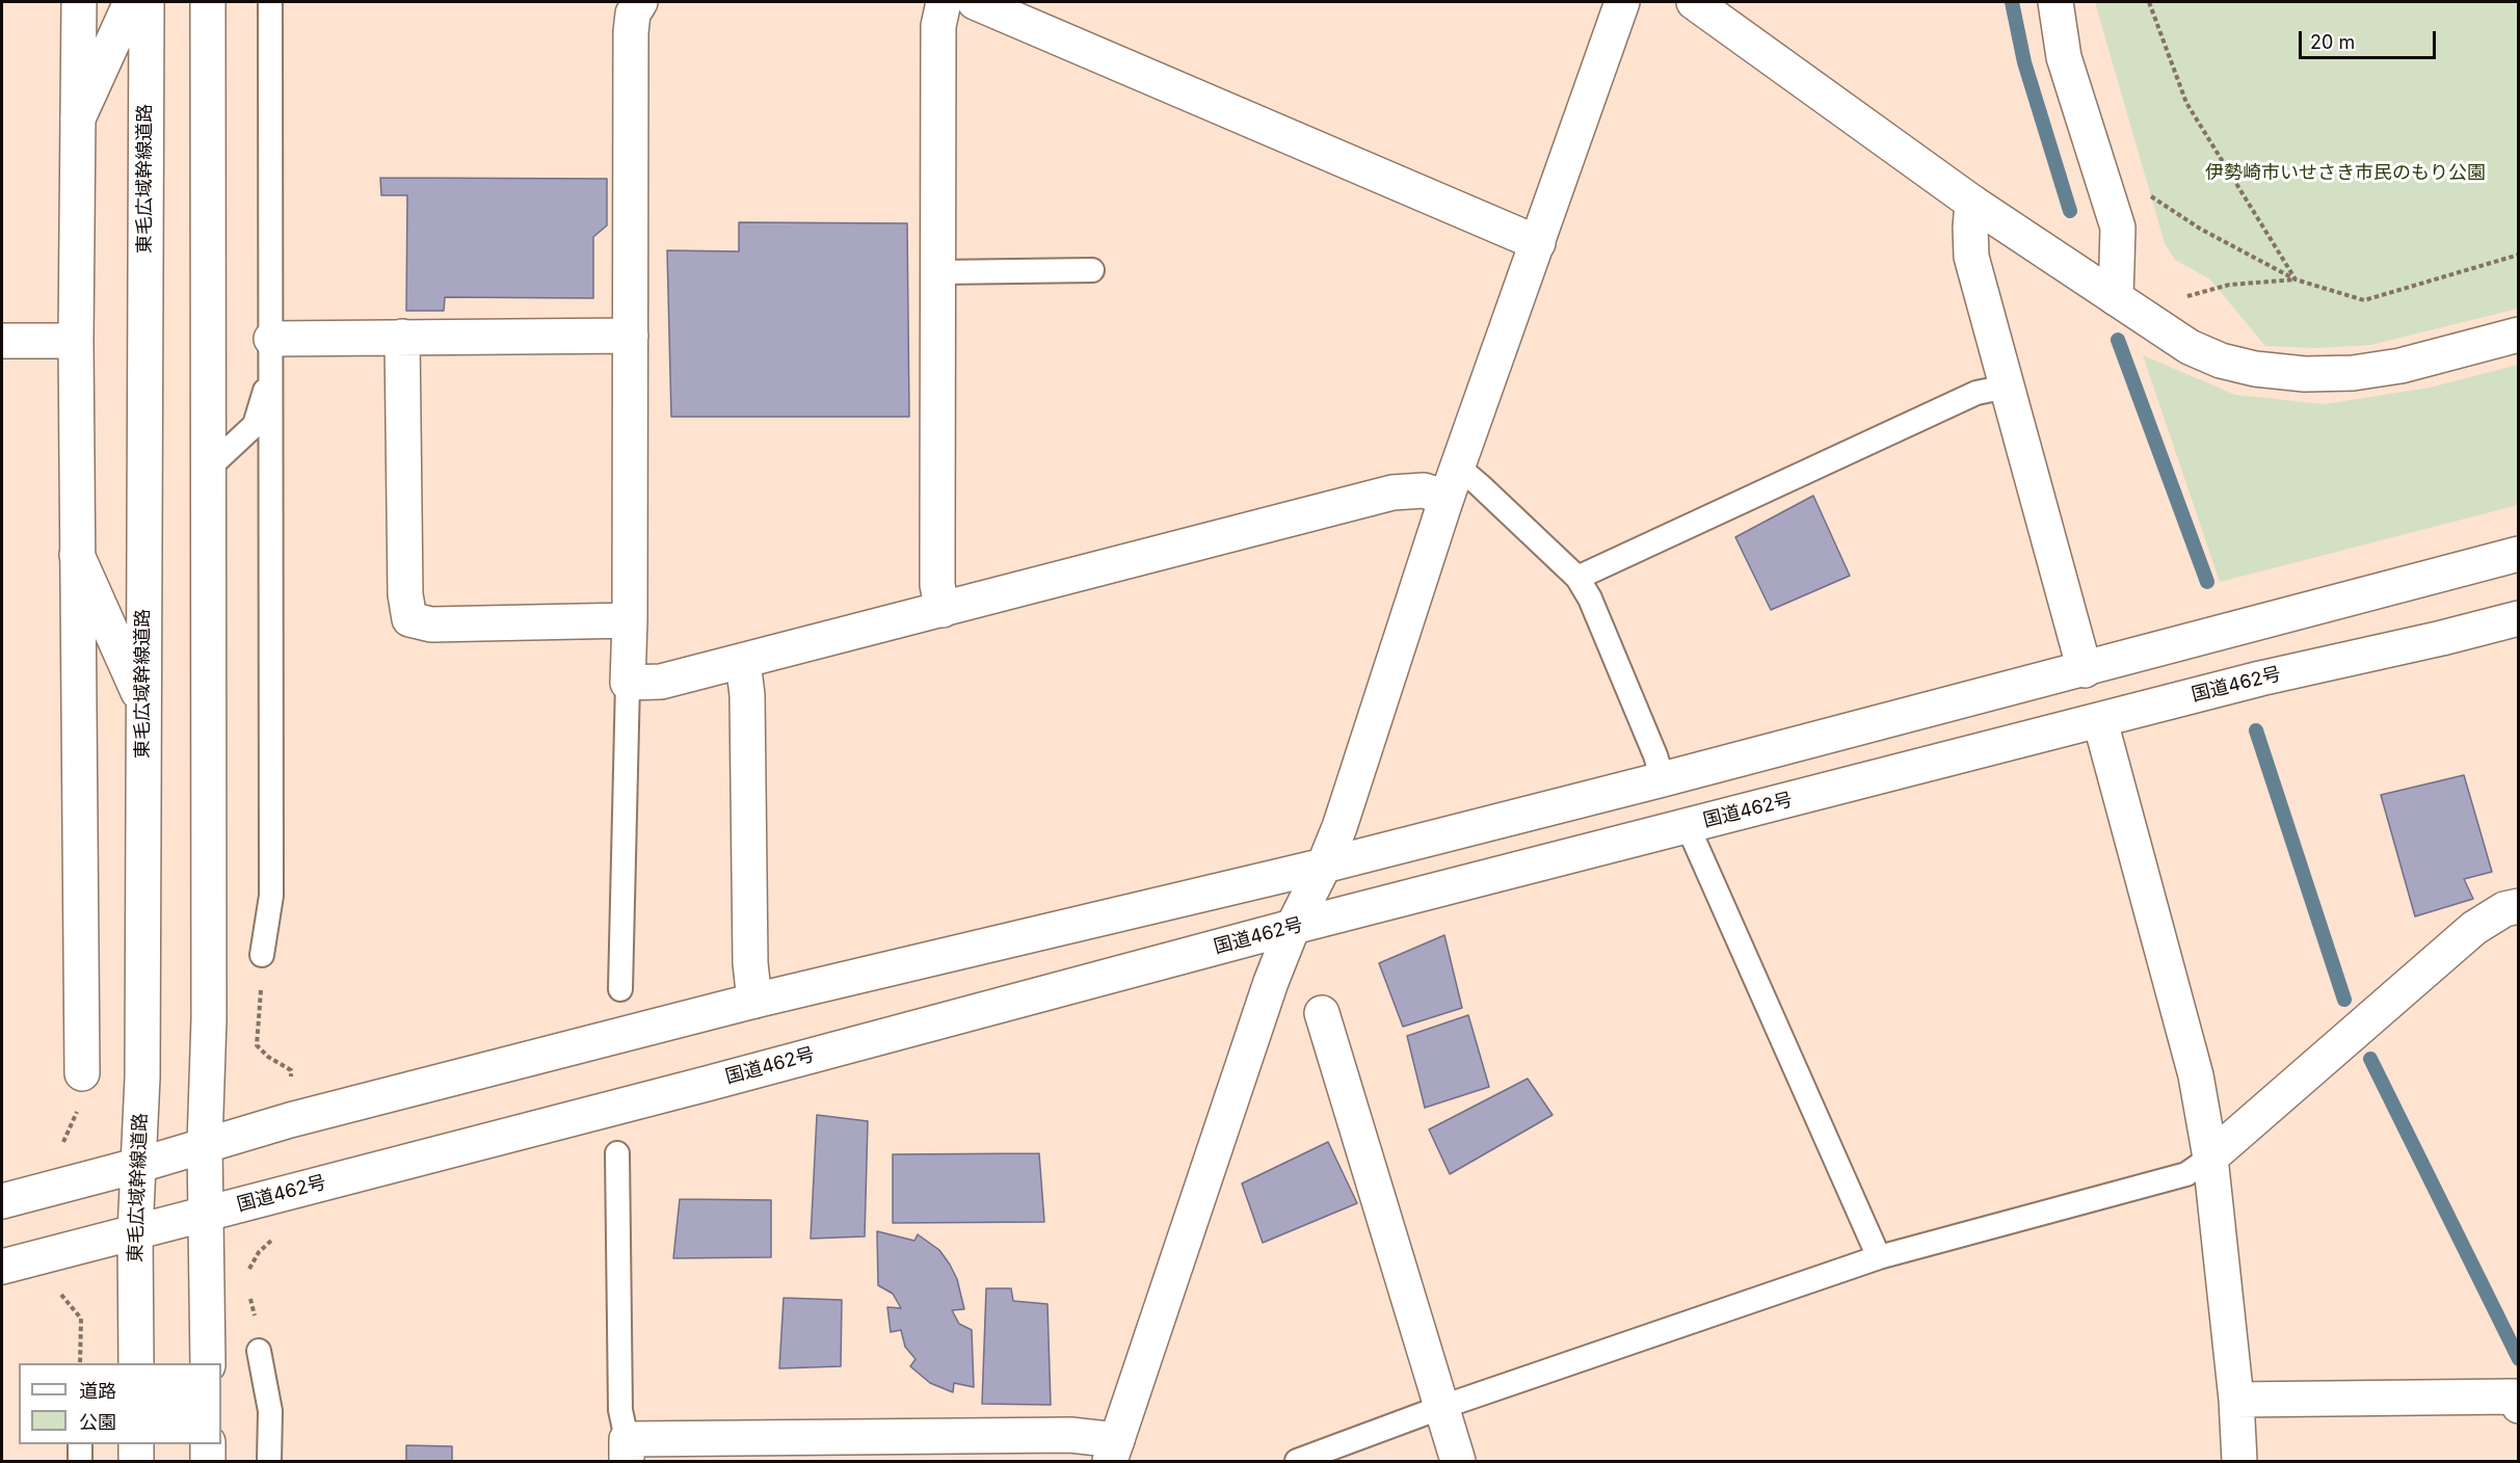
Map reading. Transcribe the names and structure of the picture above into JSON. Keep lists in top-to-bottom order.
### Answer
{
  "streets": {
    "main road": ["東毛広域幹線道路", "国道462号"]
  },
  "crossings": [
    ["東毛広域幹線道路", "国道462号"]
  ],
  "parks": ["伊勢崎市いせさき市民のもり公園"],
  "legend": ["道路", "公園"],
  "scale_bar": "20 m"
}
